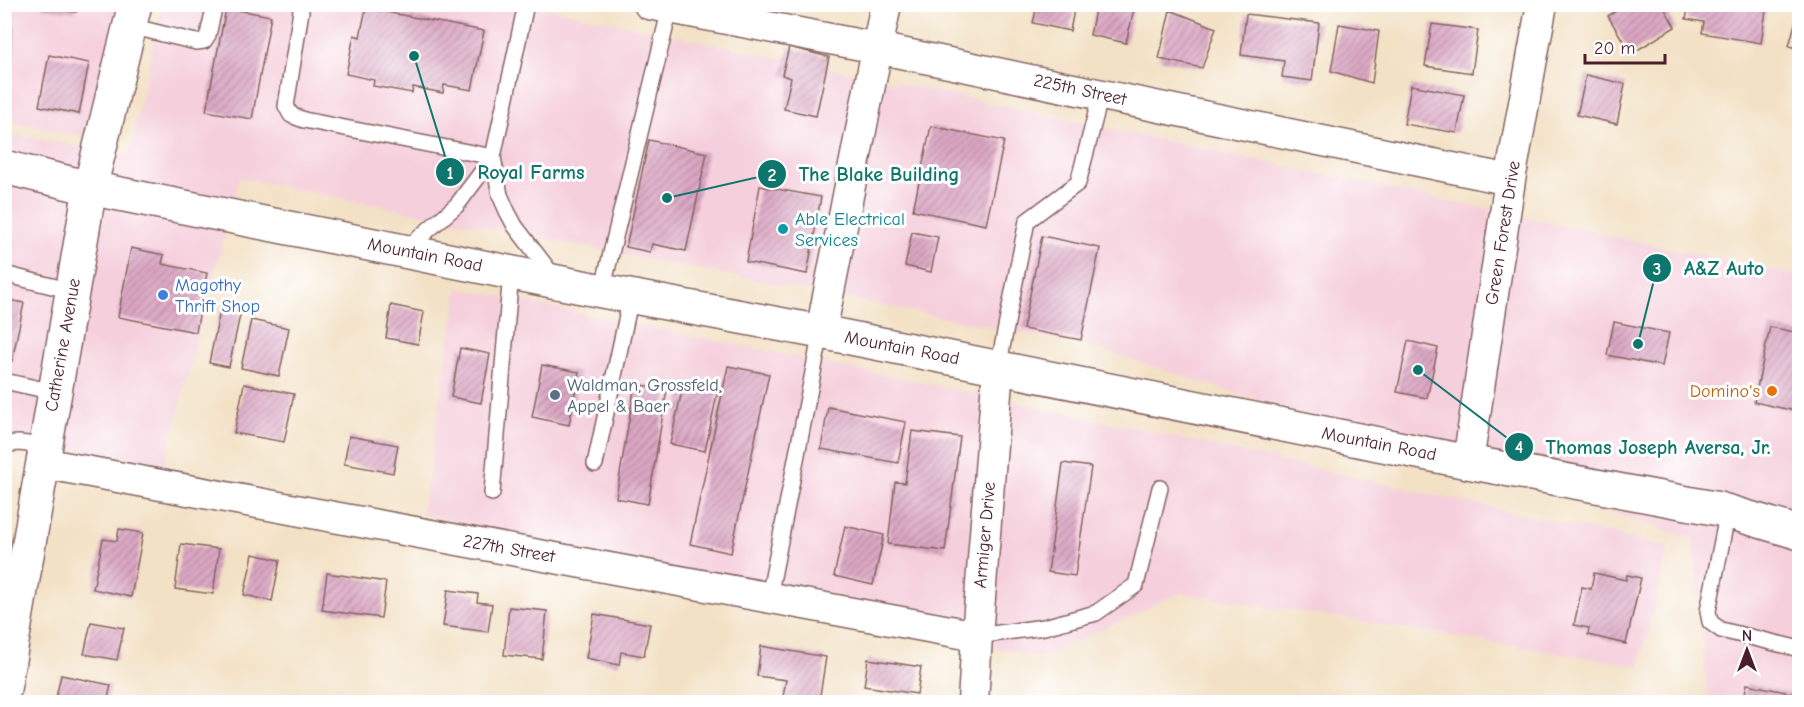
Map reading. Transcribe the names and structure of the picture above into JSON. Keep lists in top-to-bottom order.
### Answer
{
  "streets": {
    "main road": ["Mountain Road", "Catherine Avenue"],
    "street": [
      "225th Street",
      "Green Forest Drive",
      "Armiger Drive",
      "227th Street"
    ]
  },
  "crossings": [
    ["225th Street", "Green Forest Drive"],
    ["Green Forest Drive", "Mountain Road"],
    ["Mountain Road", "Catherine Avenue"],
    ["Mountain Road", "Armiger Drive"],
    ["Catherine Avenue", "227th Street"],
    ["Armiger Drive", "227th Street"]
  ],
  "places": [
    "Royal Farms",
    "The Blake Building",
    "Able Electrical Services",
    "Magothy Thrift Shop",
    "A&Z Auto",
    "Thomas Joseph Aversa, Jr.",
    "Domino's",
    "Waldman, Grossfeld, Appel & Baer"
  ],
  "scale_bar": "20 m",
  "north": "top"
}
